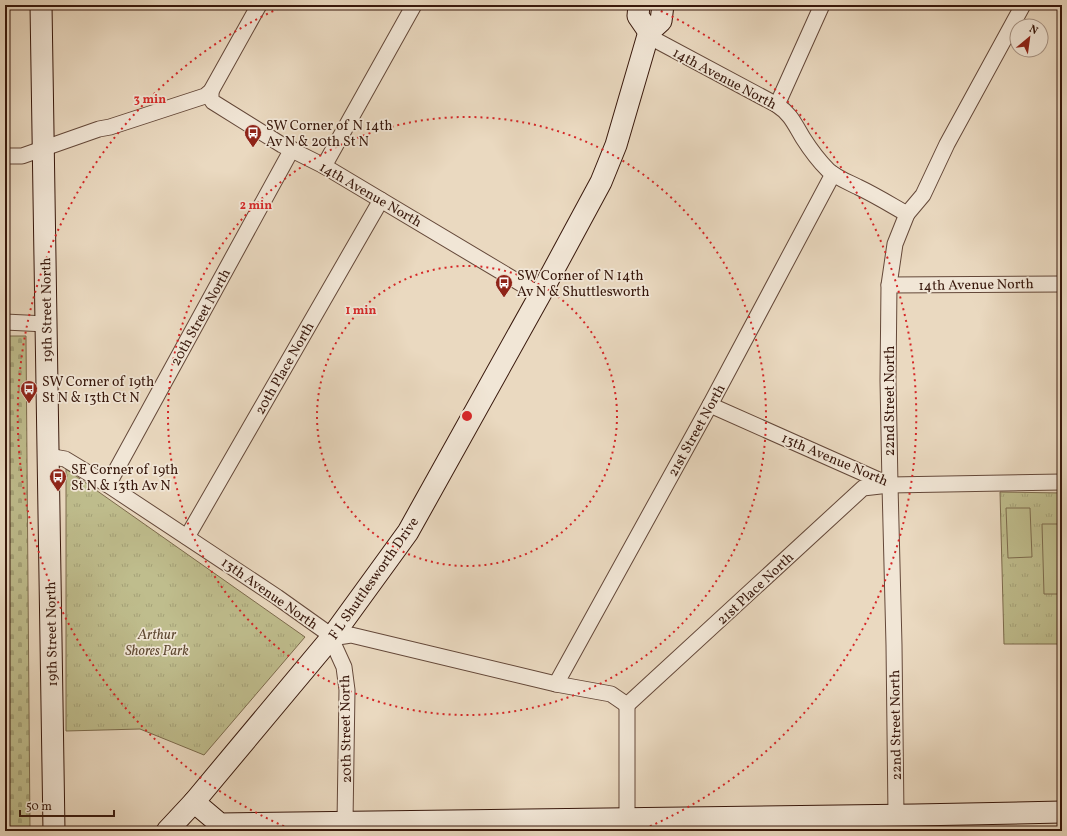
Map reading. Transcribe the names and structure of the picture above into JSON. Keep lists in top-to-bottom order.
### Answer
{
  "streets": {
    "street": [
      "14th Avenue North",
      "19th Street North",
      "20th Street North",
      "20th Place North",
      "22nd Street North",
      "21st Street North",
      "13th Avenue North",
      "F L Shuttlesworth Drive",
      "21st Place North"
    ]
  },
  "crossings": [
    ["14th Avenue North", "20th Street North"],
    ["14th Avenue North", "20th Place North"],
    ["14th Avenue North", "22nd Street North"],
    ["14th Avenue North", "21st Street North"],
    ["14th Avenue North", "F L Shuttlesworth Drive"],
    ["19th Street North", "13th Avenue North"],
    ["20th Street North", "13th Avenue North"],
    ["20th Street North", "F L Shuttlesworth Drive"],
    ["20th Place North", "13th Avenue North"],
    ["22nd Street North", "13th Avenue North"],
    ["22nd Street North", "21st Place North"],
    ["21st Street North", "13th Avenue North"],
    ["13th Avenue North", "F L Shuttlesworth Drive"],
    ["13th Avenue North", "21st Place North"]
  ],
  "parks": ["Arthur Shores Park"],
  "places": {
    "bus stop": [
      "SW Corner of N 14th Av N & 20th St N",
      "SW Corner of N 14th Av N & Shuttlesworth",
      "SW Corner of 19th St N & 13th Ct N",
      "SE Corner of 19th St N & 13th Av N"
    ]
  },
  "scale_bar": "50 m",
  "north": "top right",
  "rings": ["3 min", "2 min", "1 min"]
}
